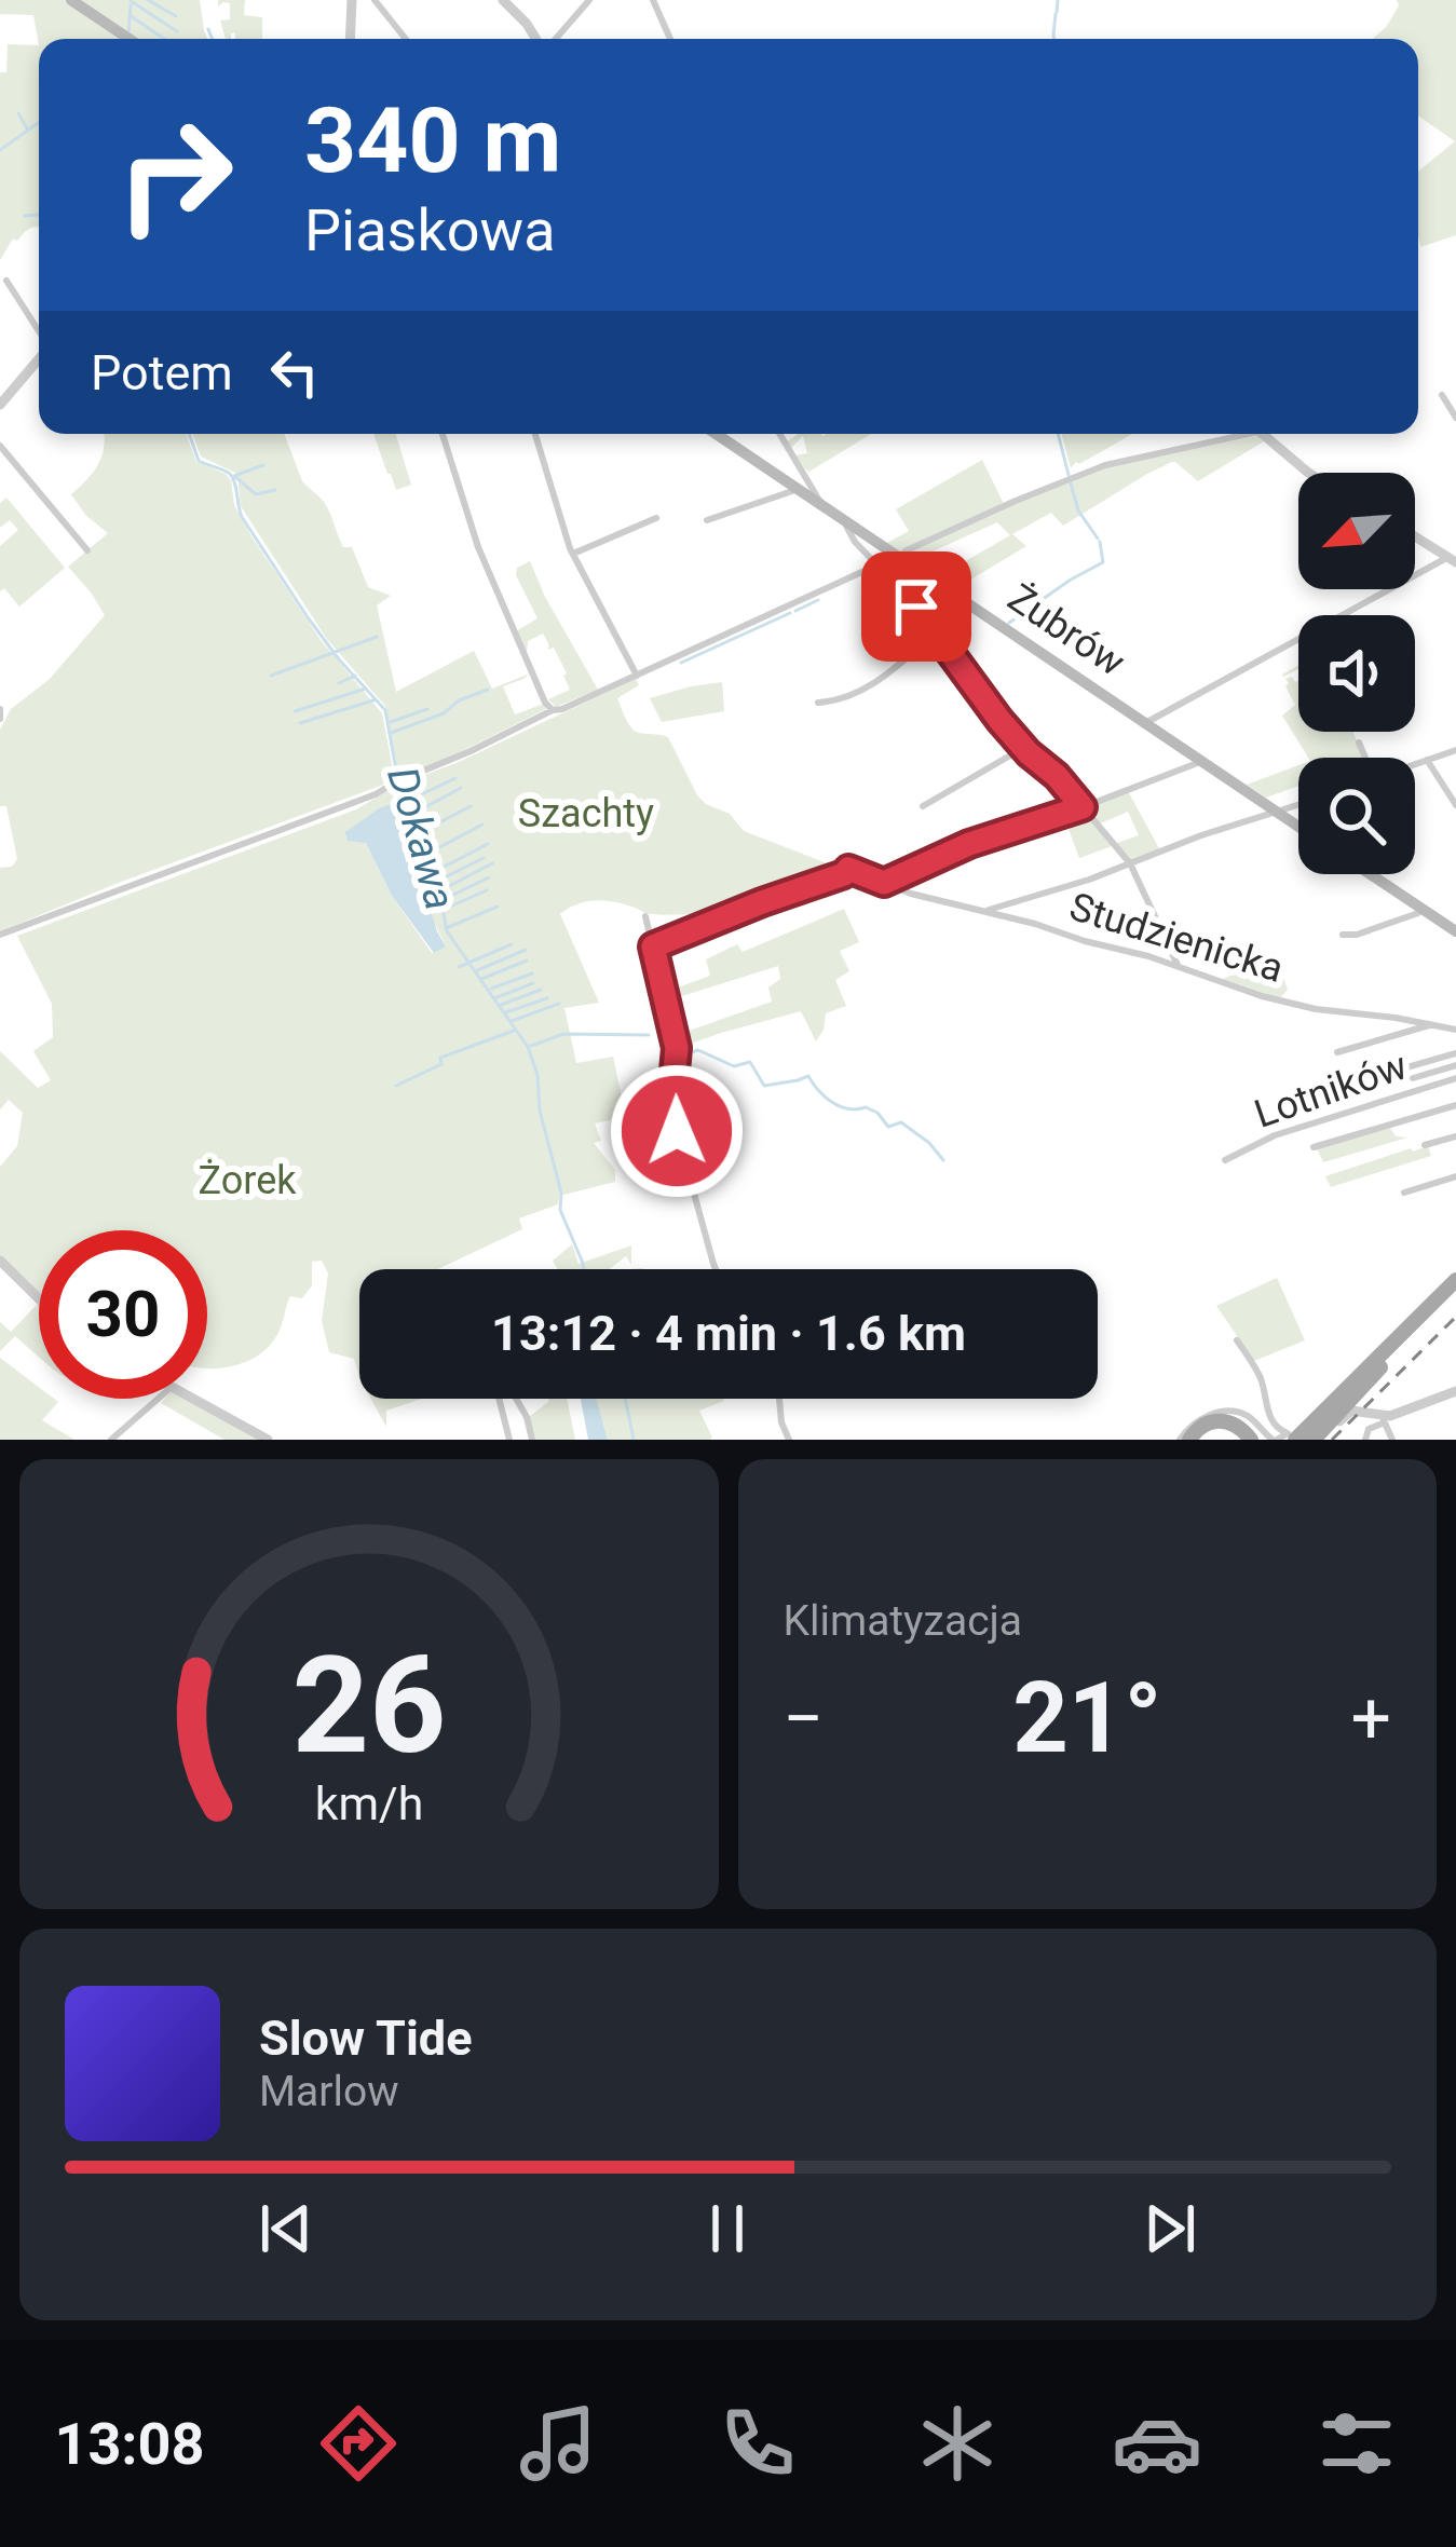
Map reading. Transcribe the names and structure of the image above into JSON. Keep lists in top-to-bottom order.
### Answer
{
  "streets": {
    "main road": ["Żubrów"],
    "street": ["Studzienicka", "Lotników"]
  },
  "water": ["Dokawa"],
  "parks": ["Szachty", "Żorek"],
  "north": "bottom left",
  "page": {
    "turn": ["340 m", "Piaskowa"],
    "then": "Potem",
    "limit": "30",
    "trip": "13:12 · 4 min · 1.6 km",
    "tile": "Klimatyzacja",
    "heat": ["−", "21°", "+"],
    "song": ["Slow Tide", "Marlow"],
    "tabs": "13:08",
    "gauge": ["26", "km/h"]
  }
}
